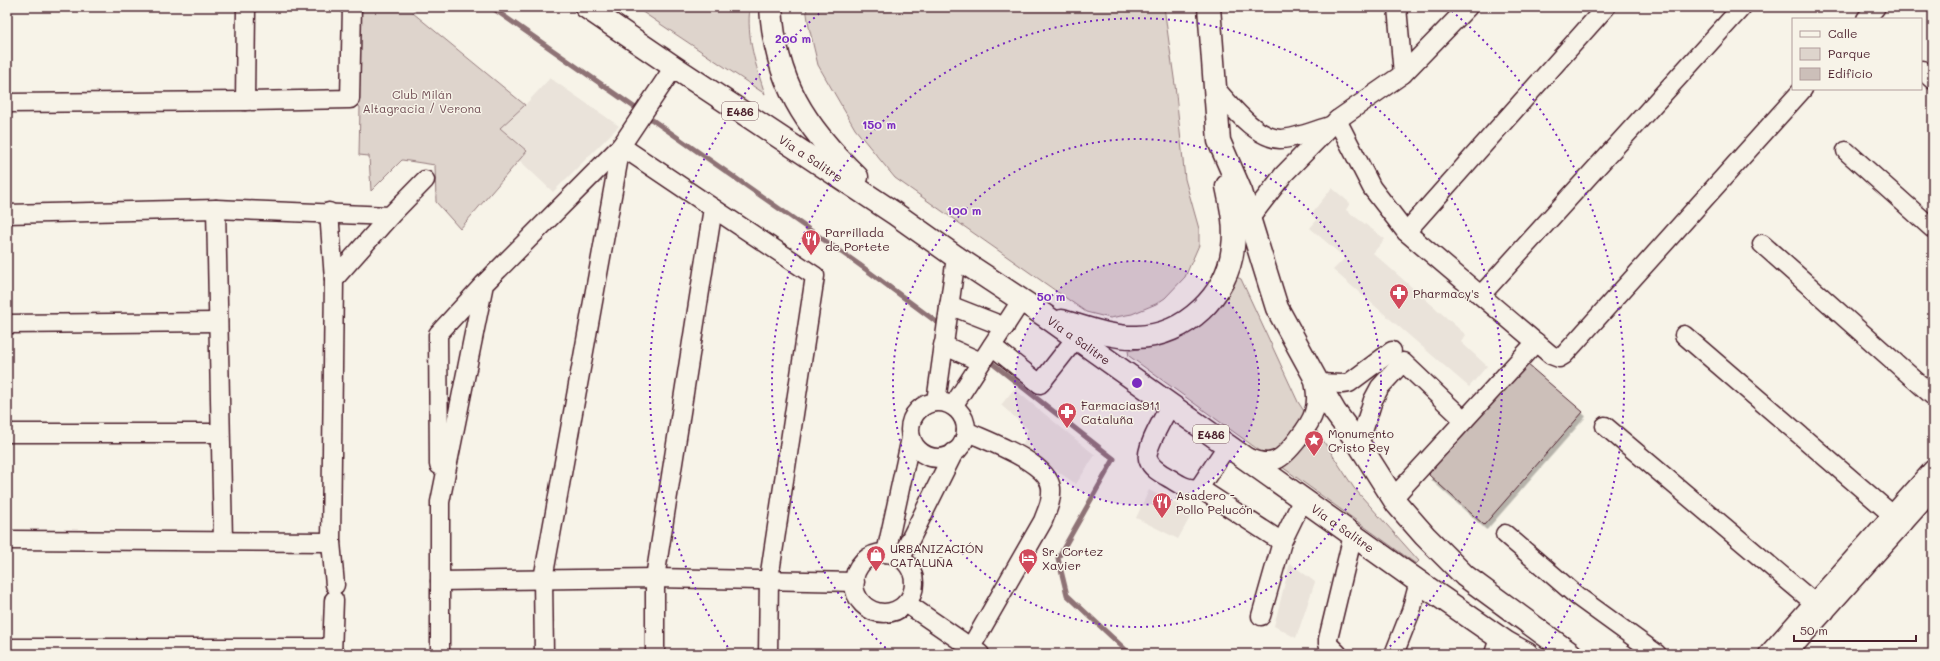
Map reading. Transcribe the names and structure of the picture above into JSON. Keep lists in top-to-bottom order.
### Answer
{
  "streets": {
    "main road": ["E486", "Vía a Salitre"]
  },
  "parks": ["Club Milán Altagracia / Verona"],
  "places": {
    "restaurant": ["Parrillada de Portete", "Asadero - Pollo Pelucón"],
    "pharmacy": ["Pharmacy's", "Farmacias911 Cataluña"],
    "place": ["Monumento Cristo Rey"],
    "shop": ["URBANIZACIÓN CATALUÑA"],
    "hotel": ["Sr. Cortez Xavier"]
  },
  "legend": ["Calle", "Parque", "Edificio"],
  "scale_bar": "50 m",
  "rings": [
    "200 m",
    "150 m",
    "100 m",
    "50 m"
  ]
}
